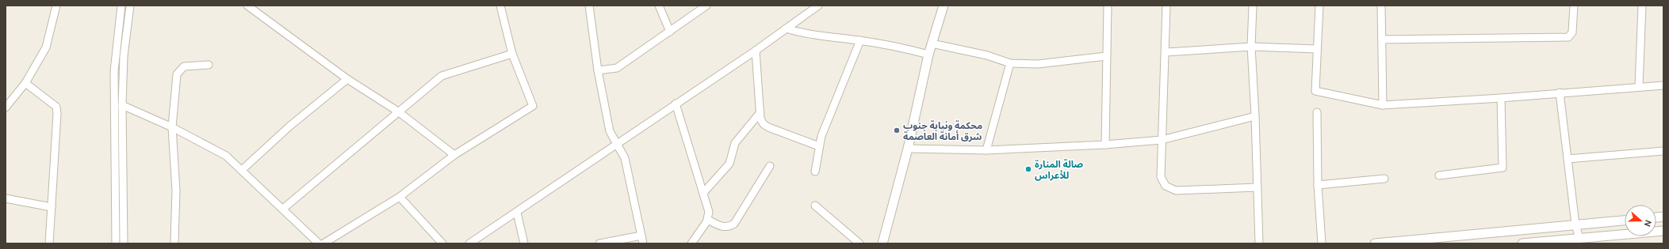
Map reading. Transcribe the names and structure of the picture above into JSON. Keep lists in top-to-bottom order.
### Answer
{
  "places": ["محكمة ونيابة جنوب شرق أمانة العاصمة", "صالة المنارة للأعراس"],
  "north": "right"
}
